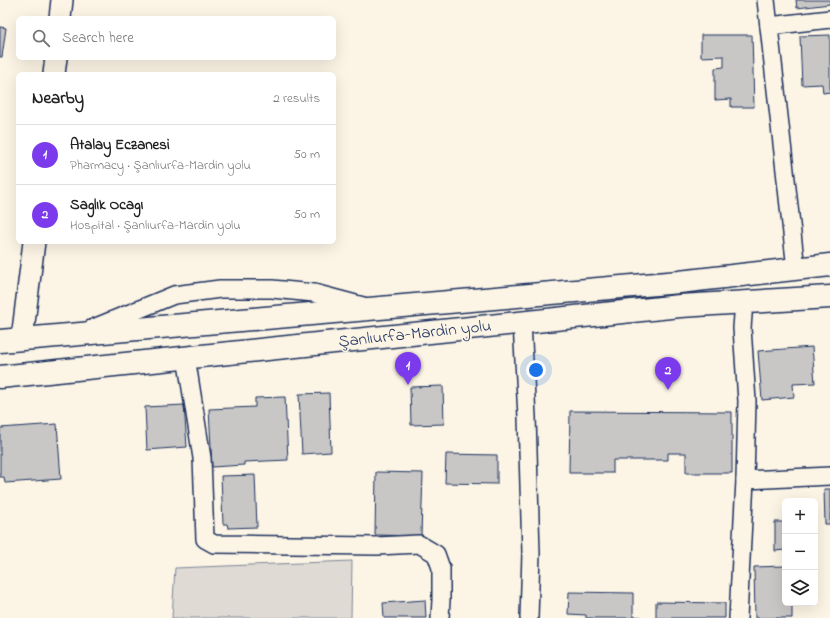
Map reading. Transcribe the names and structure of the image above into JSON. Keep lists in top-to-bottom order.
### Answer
{
  "streets": {
    "highway": ["Şanlıurfa-Mardin yolu"]
  },
  "page": {
    "search": "Search here",
    "heading": ["Nearby", "2 results"],
    "list": [
      {
        "mark": "1",
        "name": "Atalay Eczanesi",
        "note": "Pharmacy · Şanlıurfa-Mardin yolu",
        "value": "50 m"
      },
      {
        "mark": "2",
        "name": "Saglık Ocagı",
        "note": "Hospital · Şanlıurfa-Mardin yolu",
        "value": "50 m"
      }
    ],
    "pins": ["1", "2"],
    "map_buttons": ["+", "−"]
  }
}
